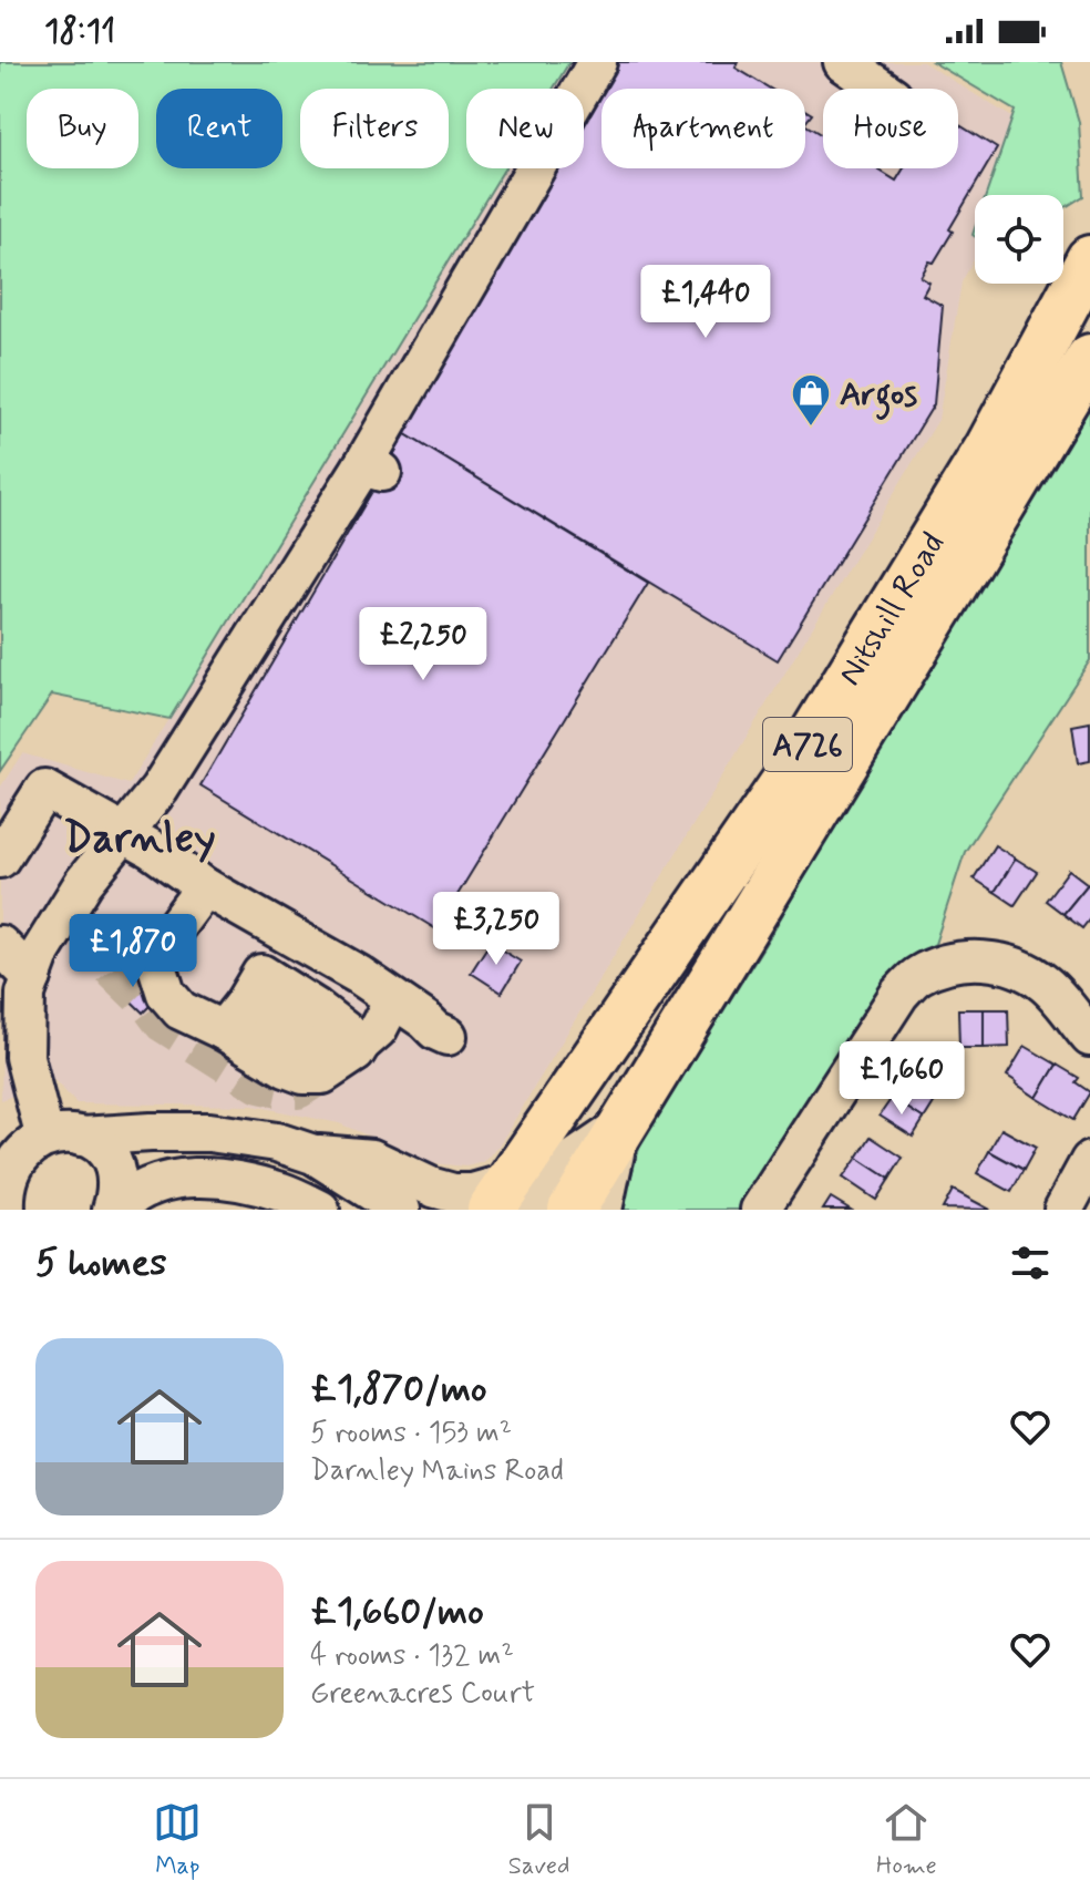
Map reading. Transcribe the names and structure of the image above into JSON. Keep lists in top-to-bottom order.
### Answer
{
  "streets": {
    "main road": ["Nitshill Road", "A726"]
  },
  "districts": ["Darnley"],
  "places": {
    "shop": ["Argos"]
  },
  "page": {
    "status": "18:11",
    "chip": [
      "Buy",
      "Rent",
      "Filters",
      "New",
      "Apartment",
      "House"
    ],
    "price": [
      "£1,440",
      "£2,250",
      "£3,250",
      "£1,870",
      "£1,660"
    ],
    "heading": "5 homes",
    "list": [
      {
        "name": "£1,870/mo",
        "note": "5 rooms · 153 m² · Darnley Mains Road"
      },
      {
        "name": "£1,660/mo",
        "note": "4 rooms · 132 m² · Greenacres Court"
      }
    ],
    "tabs": ["Map", "Saved", "Home"]
  }
}
